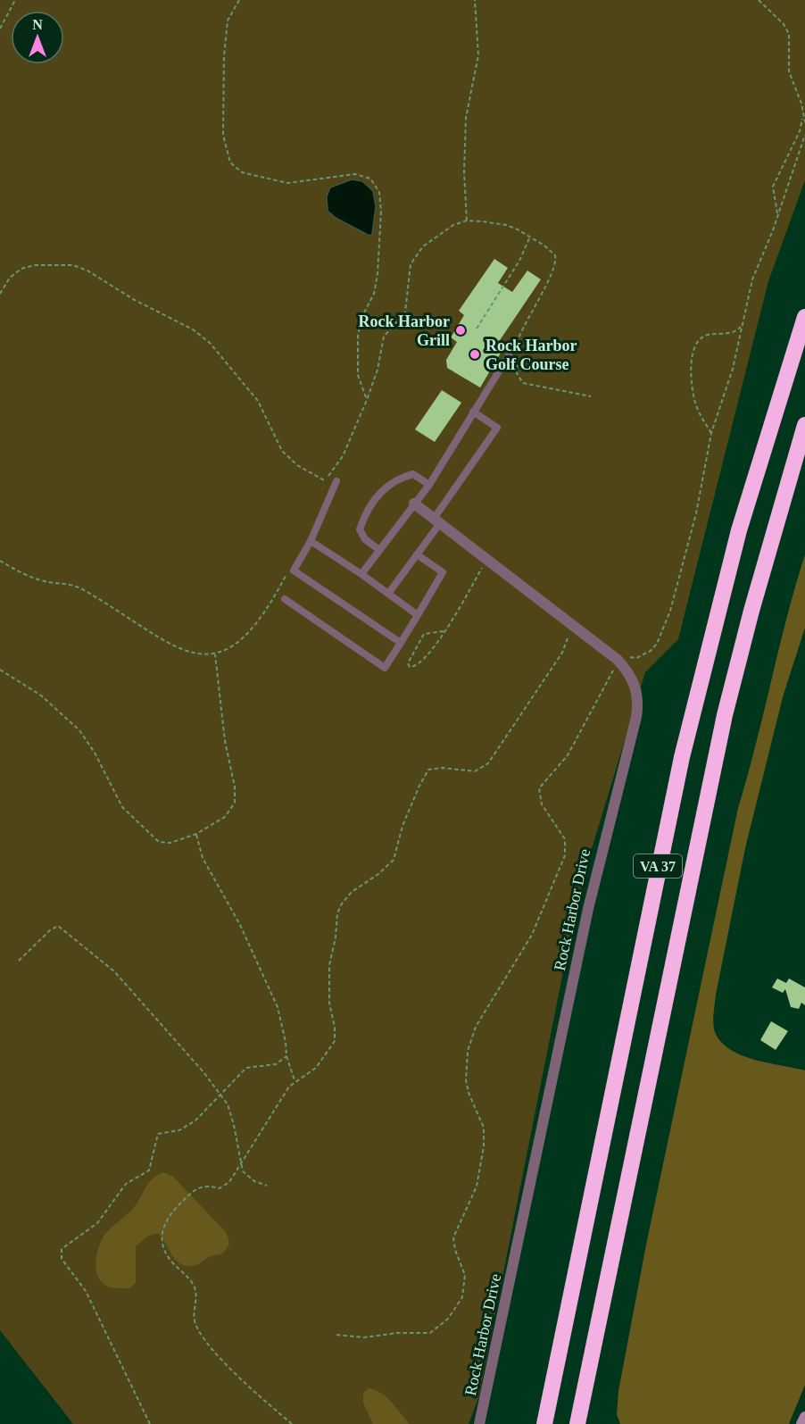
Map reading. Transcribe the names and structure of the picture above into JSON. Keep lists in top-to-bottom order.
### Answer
{
  "streets": {
    "highway": ["VA 37"],
    "street": ["Rock Harbor Drive"]
  },
  "places": ["Rock Harbor Grill", "Rock Harbor Golf Course"],
  "north": "top"
}
